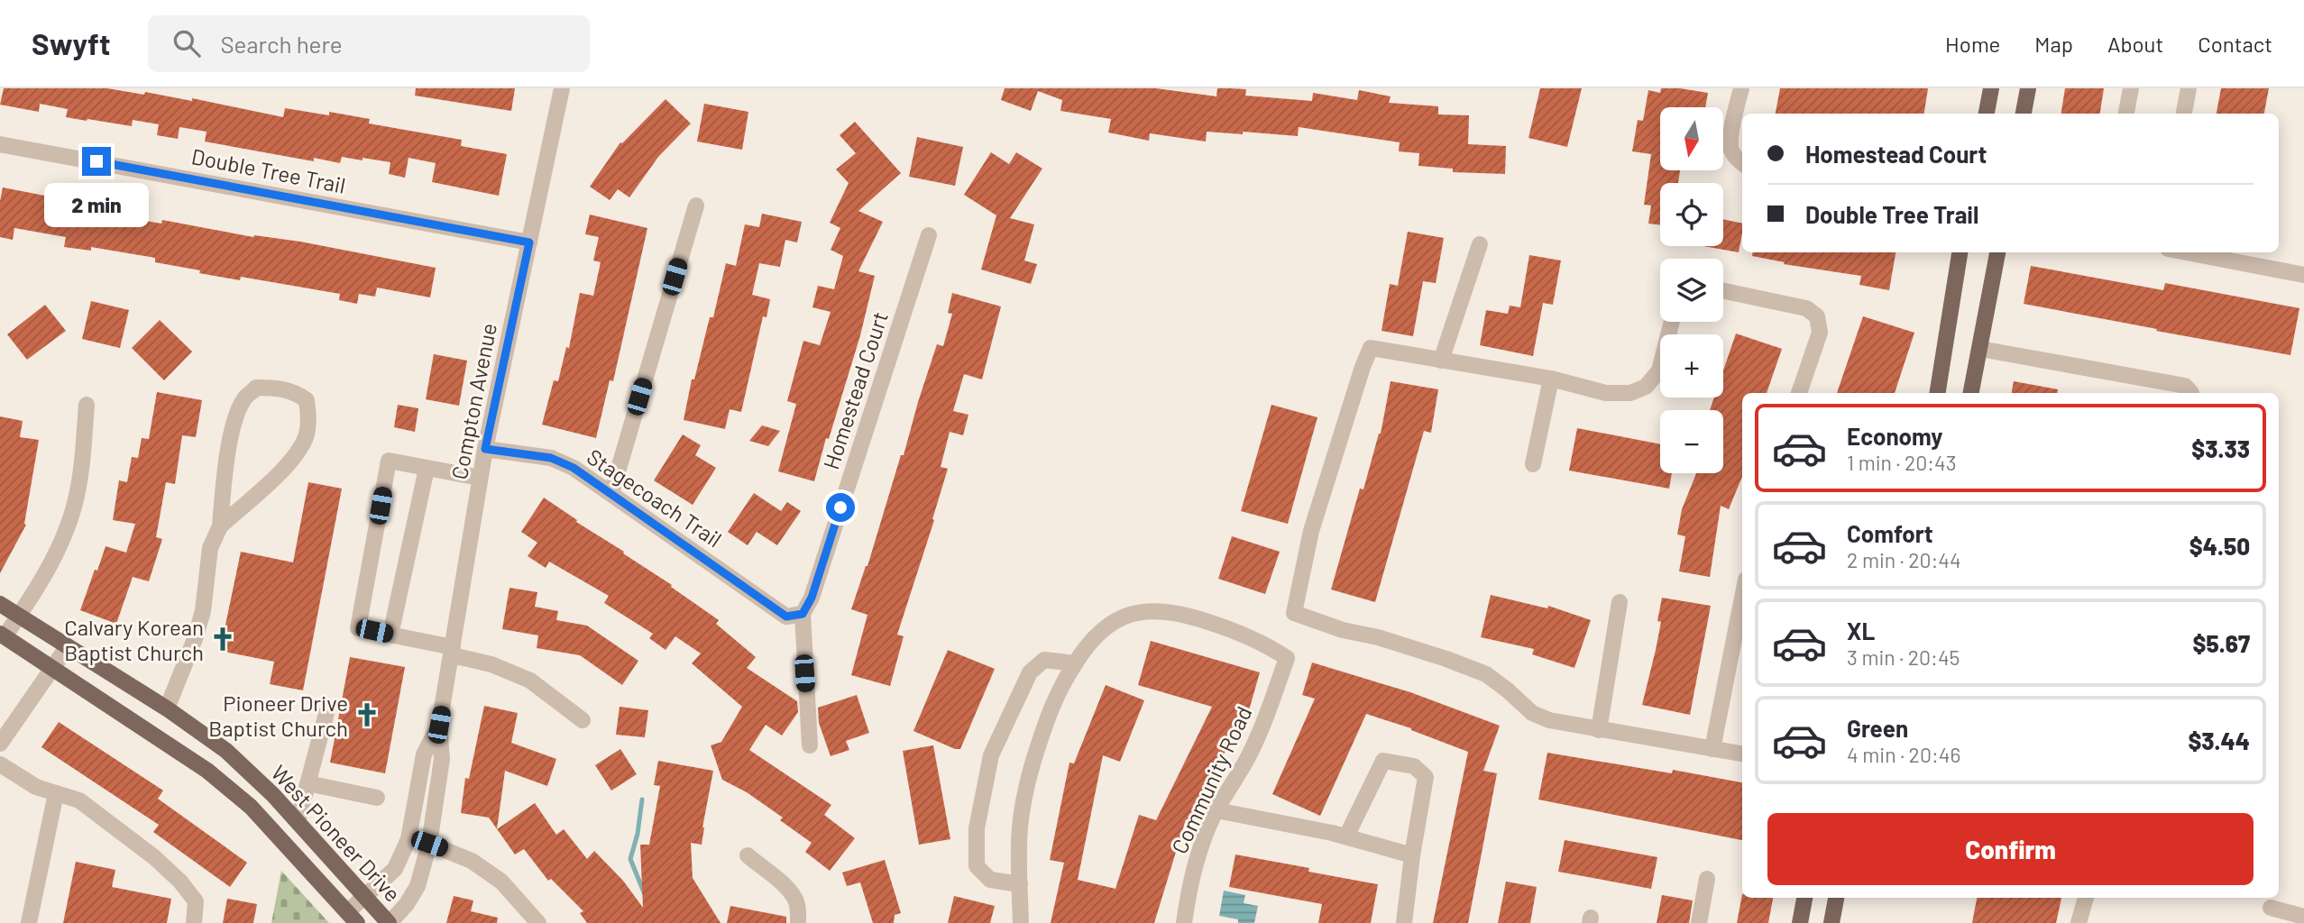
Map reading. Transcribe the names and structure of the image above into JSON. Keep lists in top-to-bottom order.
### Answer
{
  "streets": {
    "main road": ["West Pioneer Drive"],
    "street": [
      "Double Tree Trail",
      "Homestead Court",
      "Compton Avenue",
      "Stagecoach Trail",
      "Community Road"
    ]
  },
  "crossings": [
    ["Double Tree Trail", "Compton Avenue"],
    ["Homestead Court", "Stagecoach Trail"],
    ["Compton Avenue", "Stagecoach Trail"],
    ["Compton Avenue", "West Pioneer Drive"]
  ],
  "places": {
    "church": ["Calvary Korean Baptist Church", "Pioneer Drive Baptist Church"]
  },
  "north": "bottom",
  "page": {
    "header": "Swyft",
    "search": "Search here",
    "nav": [
      "Home",
      "Map",
      "About",
      "Contact"
    ],
    "map_buttons": ["+", "−"],
    "banner": ["Homestead Court", "Double Tree Trail"],
    "bubble": "2 min",
    "list": [
      {
        "name": "Economy",
        "note": "1 min · 20:43",
        "value": "$3.33"
      },
      {
        "name": "Comfort",
        "note": "2 min · 20:44",
        "value": "$4.50"
      },
      {
        "name": "XL",
        "note": "3 min · 20:45",
        "value": "$5.67"
      },
      {
        "name": "Green",
        "note": "4 min · 20:46",
        "value": "$3.44"
      }
    ],
    "buttons": "Confirm"
  }
}
